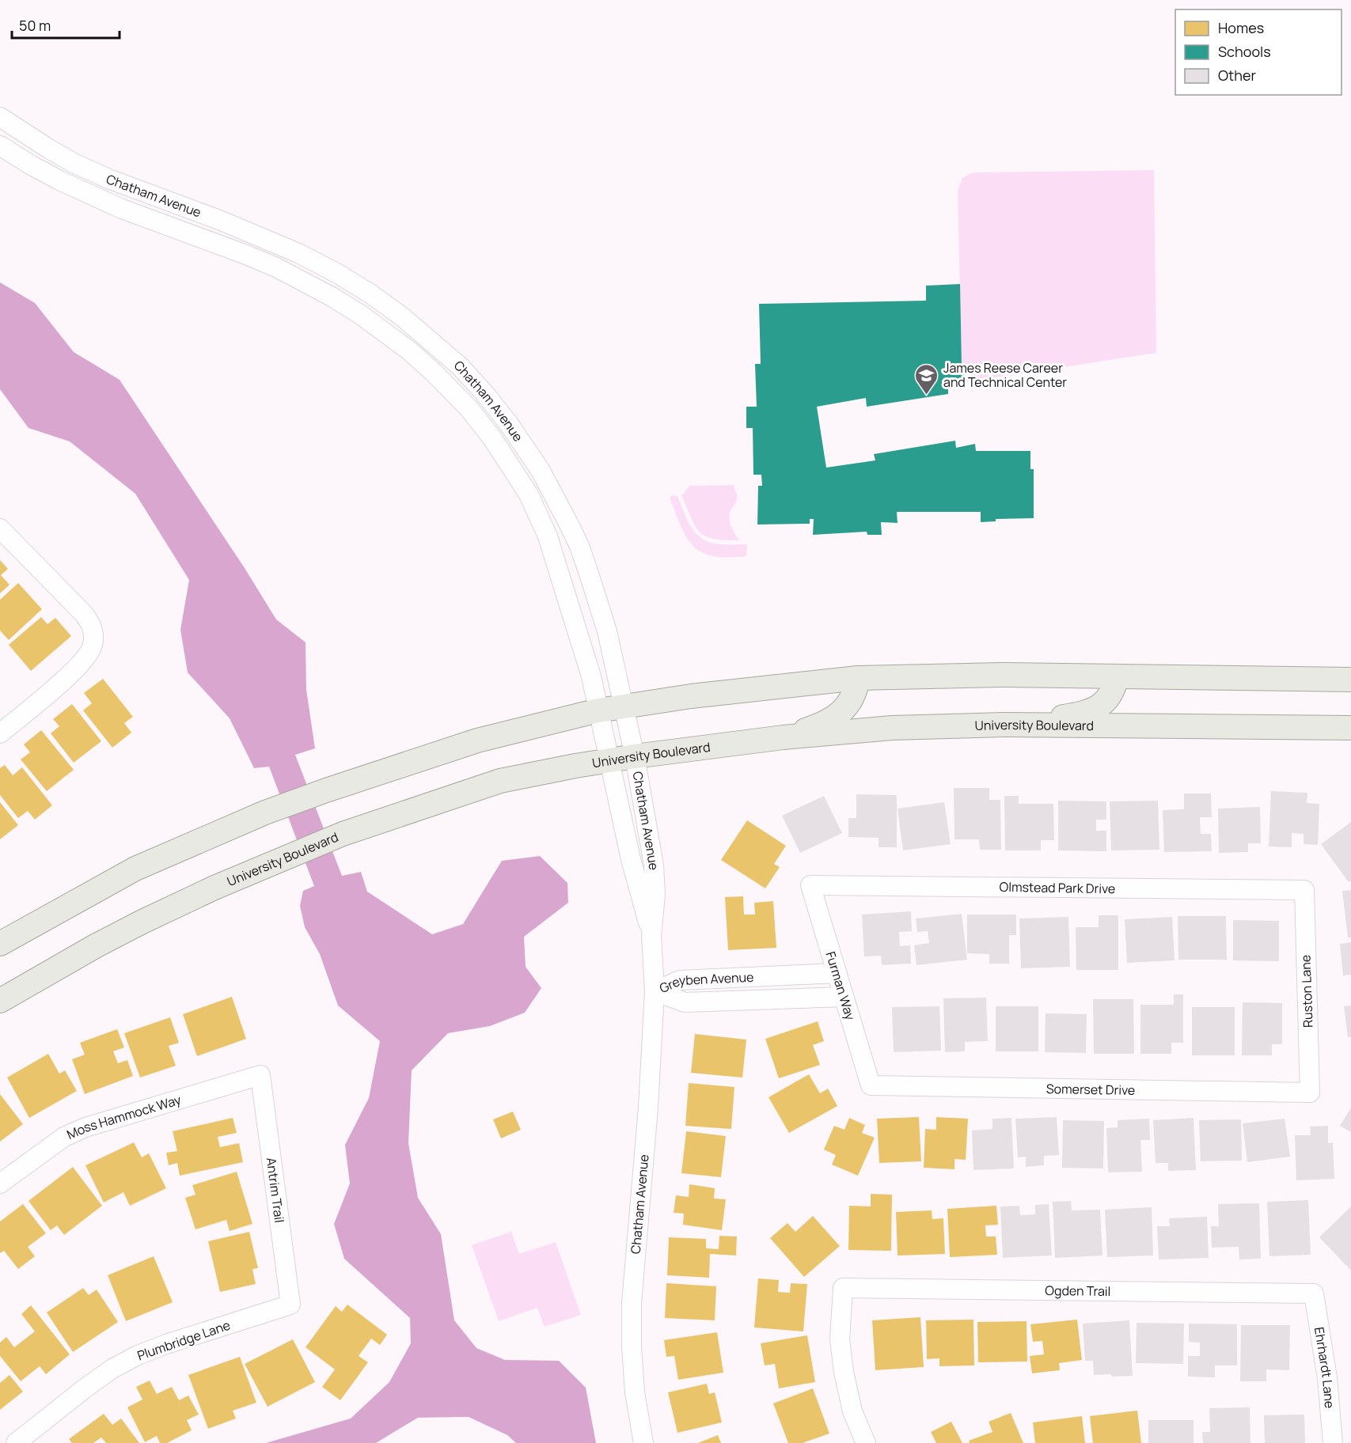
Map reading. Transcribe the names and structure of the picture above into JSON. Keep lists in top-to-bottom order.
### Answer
{
  "streets": {
    "main road": ["University Boulevard"],
    "street": [
      "Chatham Avenue",
      "Olmstead Park Drive",
      "Greyben Avenue",
      "Furman Way",
      "Ruston Lane",
      "Somerset Drive",
      "Moss Hammock Way",
      "Antrim Trail",
      "Ogden Trail",
      "Plumbridge Lane",
      "Ehrhardt Lane"
    ]
  },
  "crossings": [
    ["Chatham Avenue", "University Boulevard"],
    ["Chatham Avenue", "Greyben Avenue"],
    ["Olmstead Park Drive", "Furman Way"],
    ["Olmstead Park Drive", "Ruston Lane"],
    ["Greyben Avenue", "Furman Way"],
    ["Furman Way", "Somerset Drive"],
    ["Ruston Lane", "Somerset Drive"],
    ["Moss Hammock Way", "Antrim Trail"],
    ["Antrim Trail", "Plumbridge Lane"],
    ["Ogden Trail", "Ehrhardt Lane"]
  ],
  "places": {
    "school or university": ["James Reese Career and Technical Center"]
  },
  "legend": ["Homes", "Schools", "Other"],
  "scale_bar": "50 m"
}
